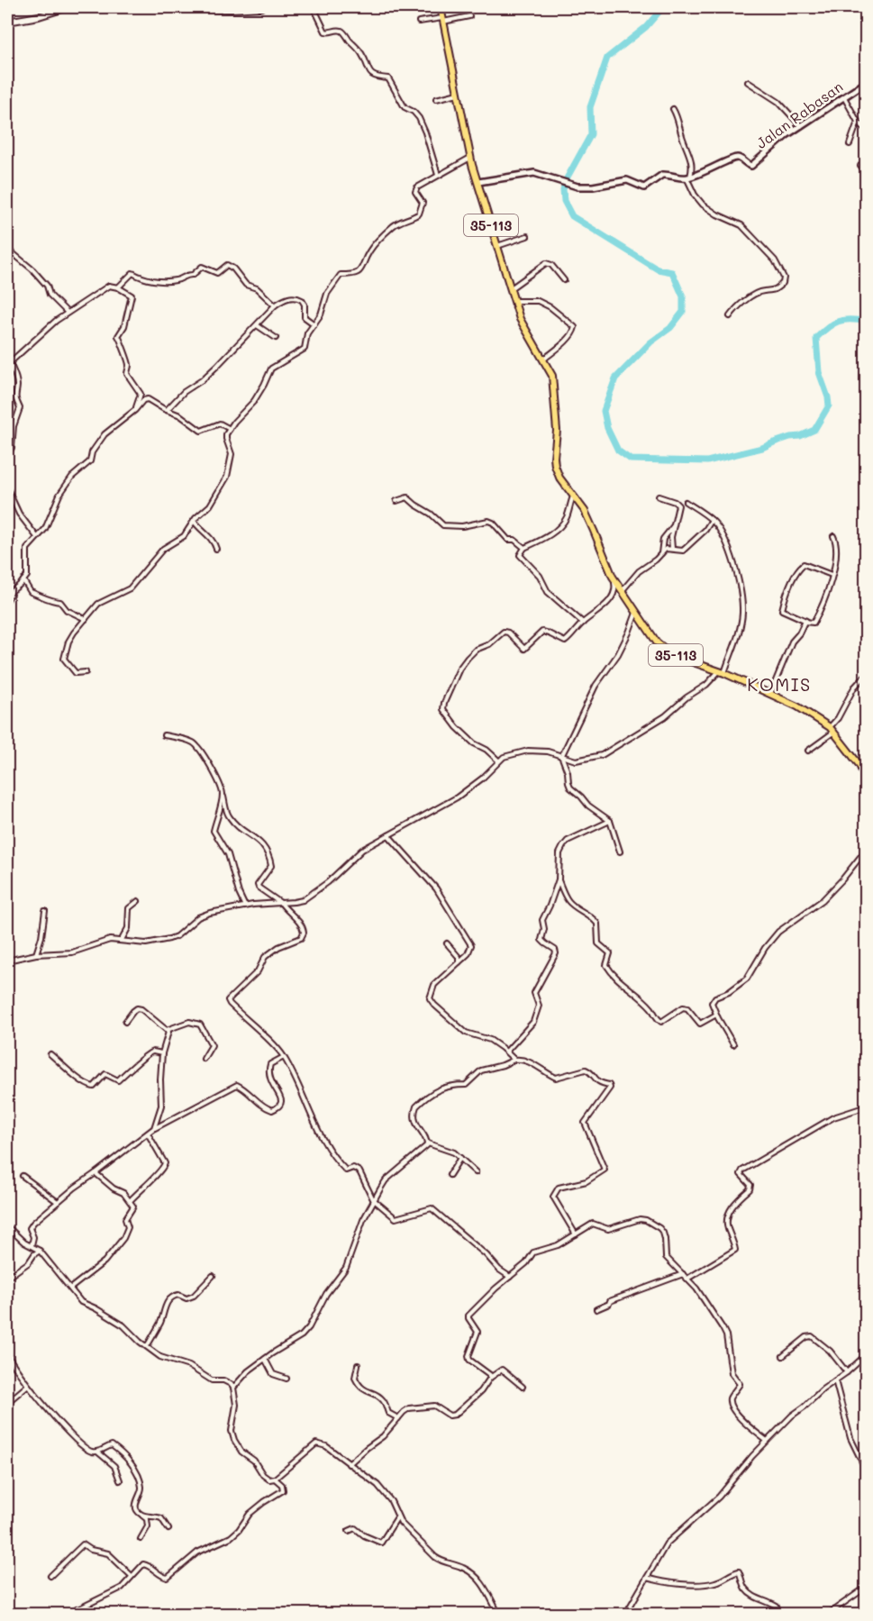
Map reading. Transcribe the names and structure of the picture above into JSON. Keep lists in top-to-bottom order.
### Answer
{
  "streets": {
    "main road": ["35-113"],
    "street": ["Jalan Rabasan"]
  },
  "crossings": [
    ["Jalan Rabasan", "35-113"]
  ],
  "districts": ["KOMIS"]
}
